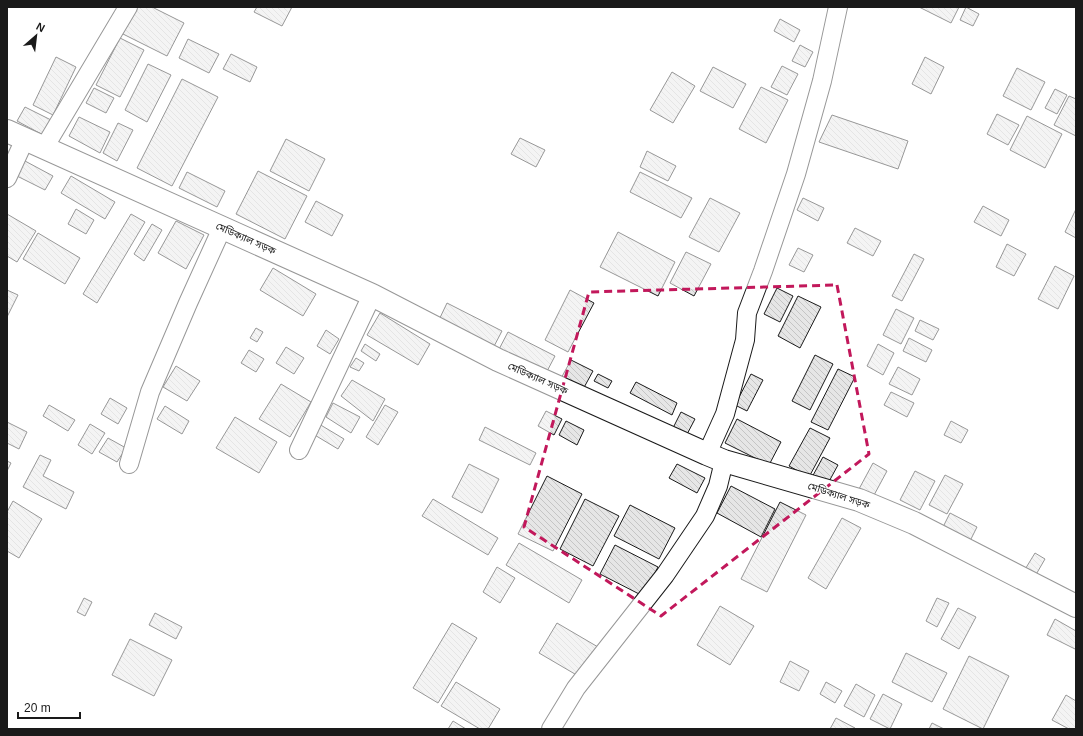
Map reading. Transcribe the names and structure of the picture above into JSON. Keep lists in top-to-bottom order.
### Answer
{
  "streets": {
    "main road": ["মেডিক্যাল সড়ক"]
  },
  "scale_bar": "20 m",
  "north": "top right"
}
